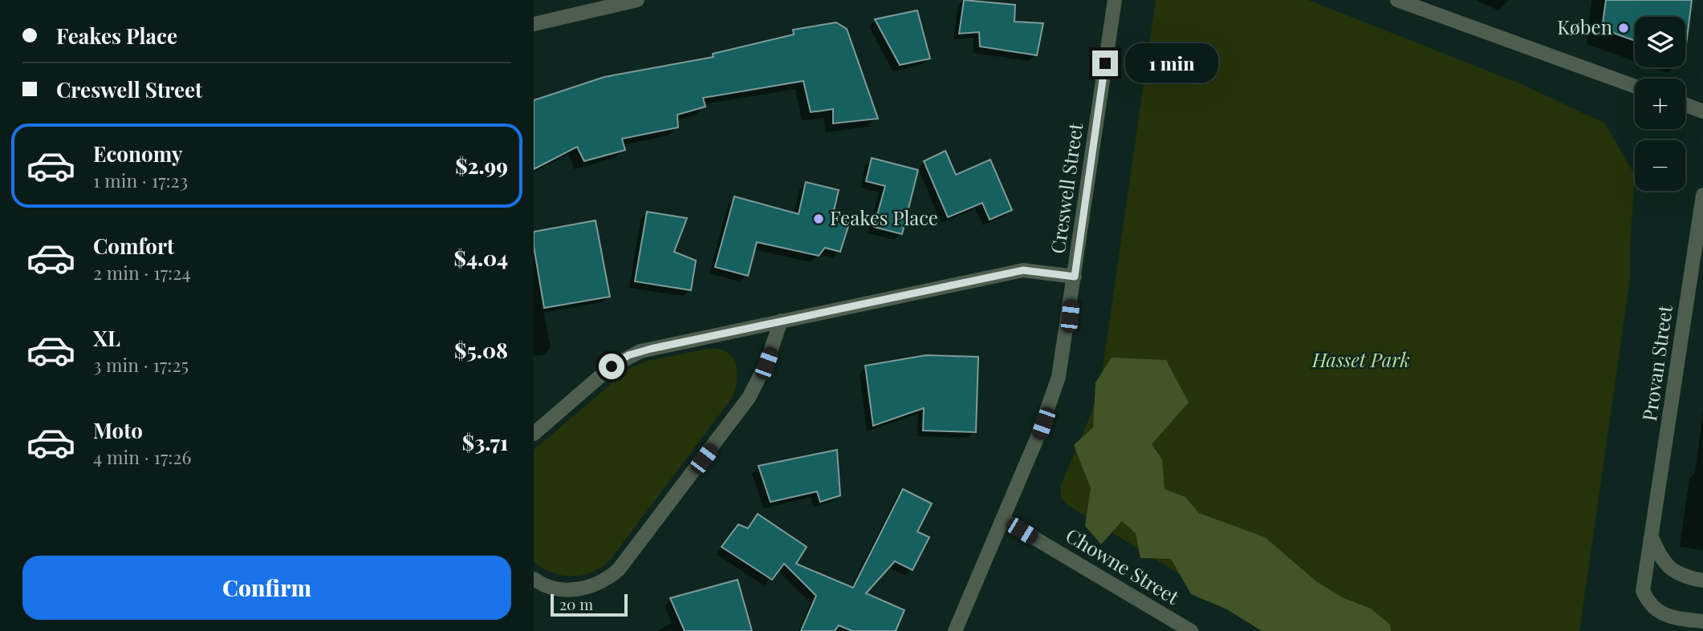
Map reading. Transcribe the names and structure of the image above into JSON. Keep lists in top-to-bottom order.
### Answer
{
  "streets": {
    "street": ["Creswell Street", "Provan Street", "Chowne Street"]
  },
  "crossings": [
    ["Creswell Street", "Chowne Street"]
  ],
  "parks": ["Hasset Park"],
  "places": ["Køben", "Feakes Place"],
  "scale_bar": "20 m",
  "page": {
    "banner": ["Feakes Place", "Creswell Street"],
    "map_buttons": ["+", "−"],
    "bubble": "1 min",
    "list": [
      {
        "name": "Economy",
        "note": "1 min · 17:23",
        "value": "$2.99"
      },
      {
        "name": "Comfort",
        "note": "2 min · 17:24",
        "value": "$4.04"
      },
      {
        "name": "XL",
        "note": "3 min · 17:25",
        "value": "$5.08"
      },
      {
        "name": "Moto",
        "note": "4 min · 17:26",
        "value": "$3.71"
      }
    ],
    "buttons": "Confirm",
    "scale": "20 m"
  }
}
